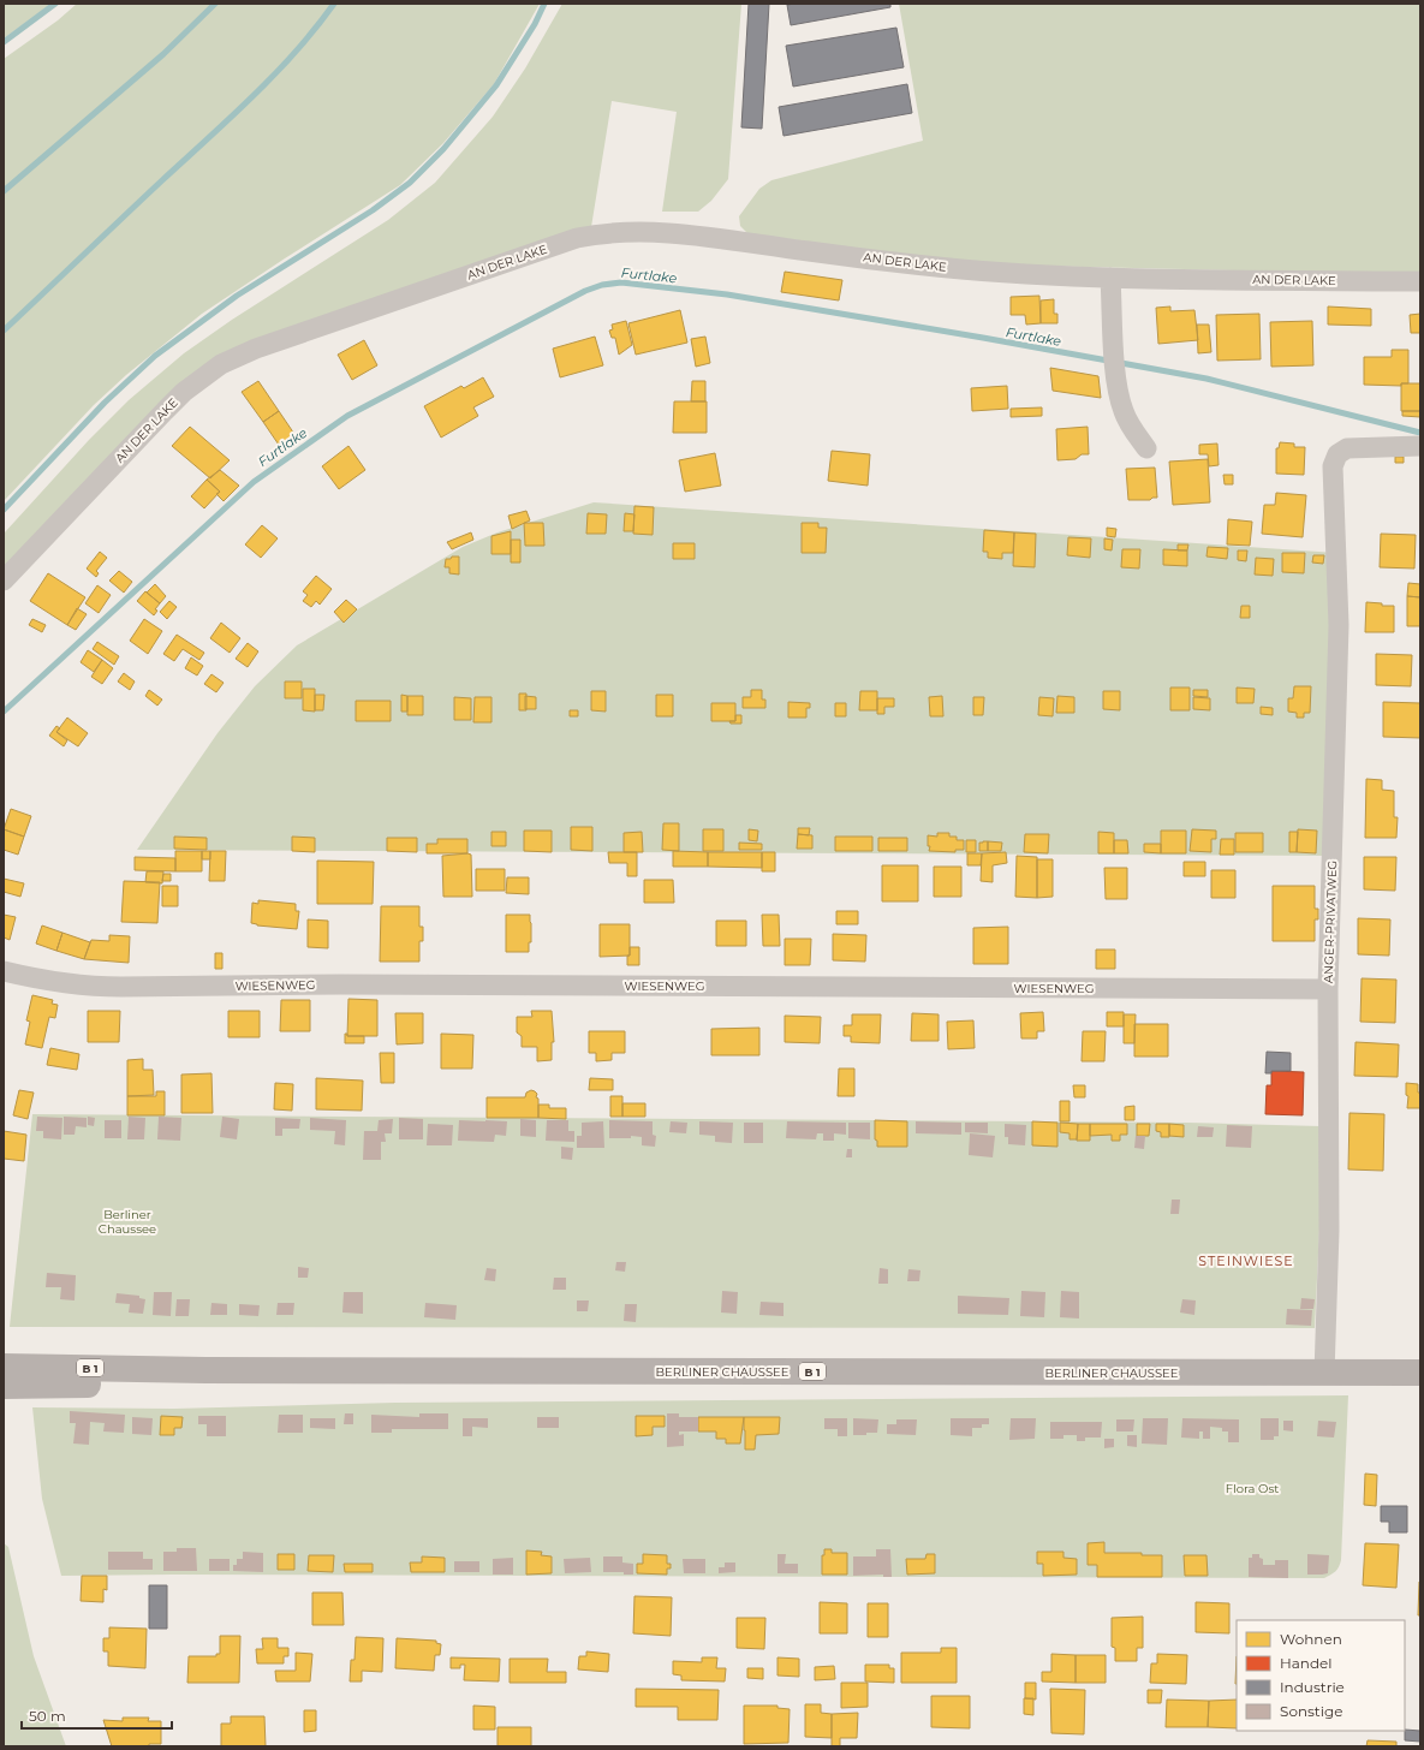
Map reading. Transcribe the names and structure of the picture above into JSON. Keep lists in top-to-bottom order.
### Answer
{
  "streets": {
    "main road": ["B 1", "BERLINER CHAUSSEE"],
    "street": ["AN DER LAKE", "ANGER-PRIVATWEG", "WIESENWEG"]
  },
  "crossings": [
    ["ANGER-PRIVATWEG", "WIESENWEG"],
    ["ANGER-PRIVATWEG", "BERLINER CHAUSSEE"]
  ],
  "districts": ["STEINWIESE"],
  "water": ["Furtlake"],
  "parks": ["Berliner Chaussee", "Flora Ost"],
  "legend": [
    "Wohnen",
    "Handel",
    "Industrie",
    "Sonstige"
  ],
  "scale_bar": "50 m"
}
